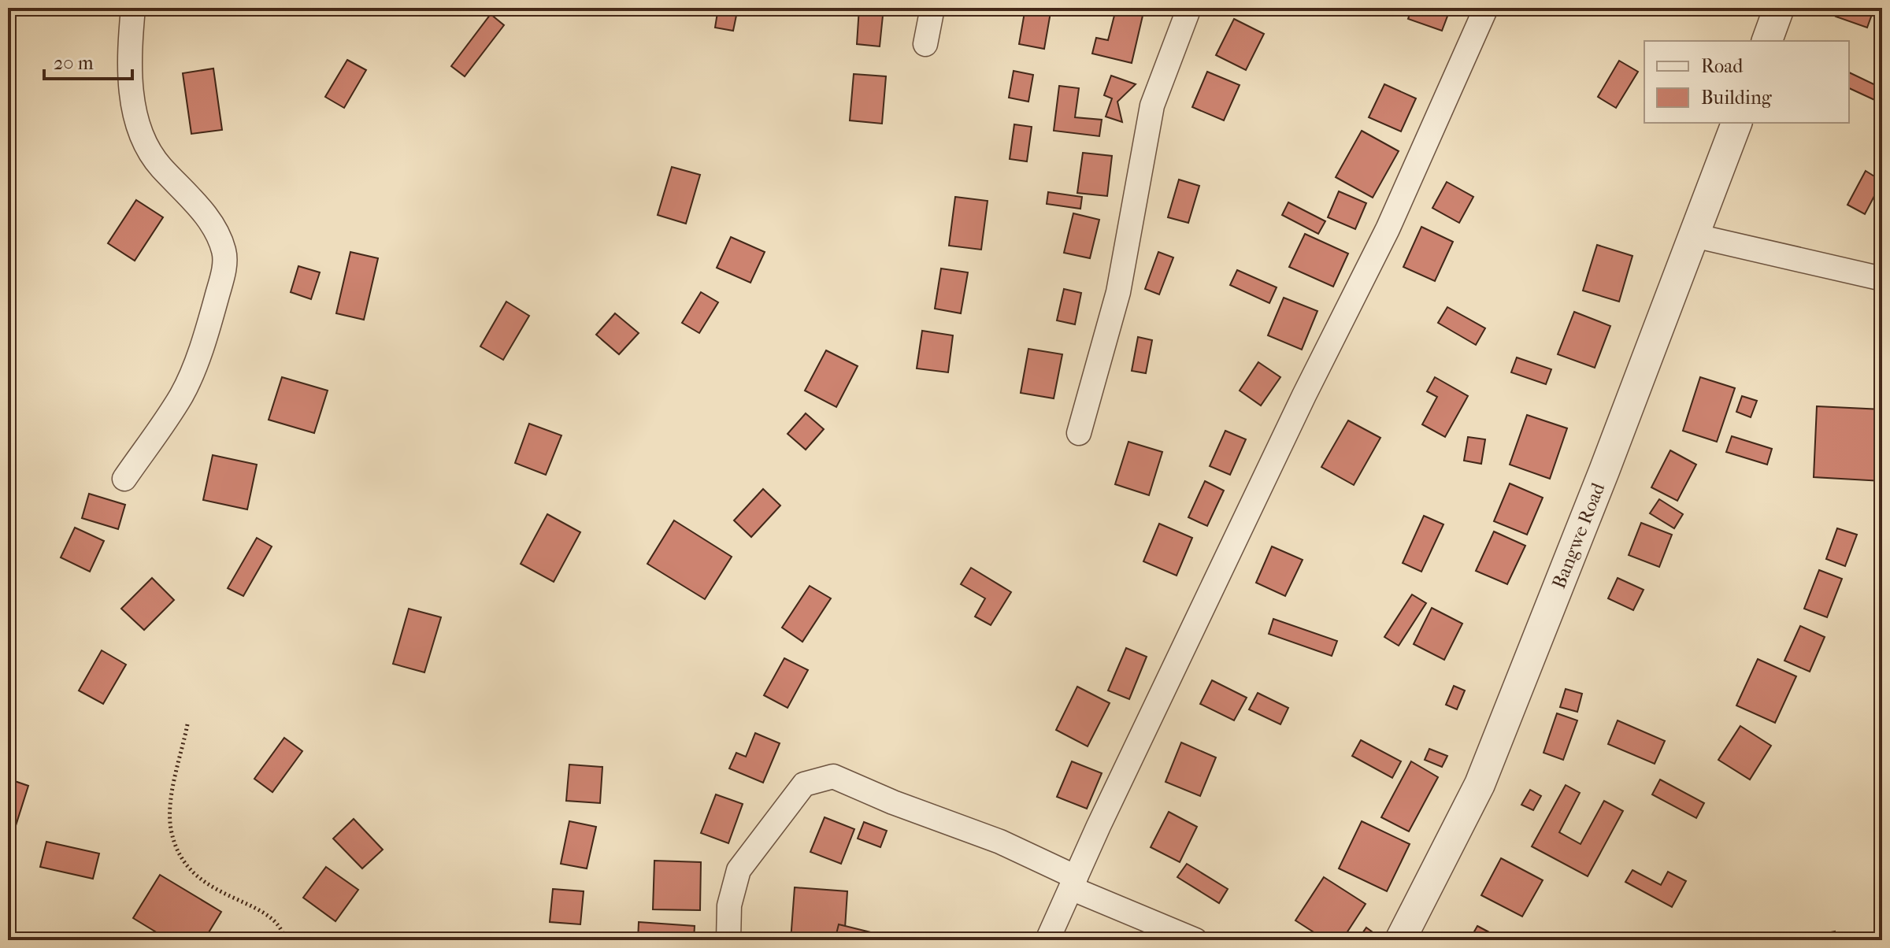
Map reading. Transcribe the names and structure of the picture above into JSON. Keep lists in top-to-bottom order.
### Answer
{
  "streets": {
    "street": ["Bangwe Road"]
  },
  "legend": ["Road", "Building"],
  "scale_bar": "20 m"
}
